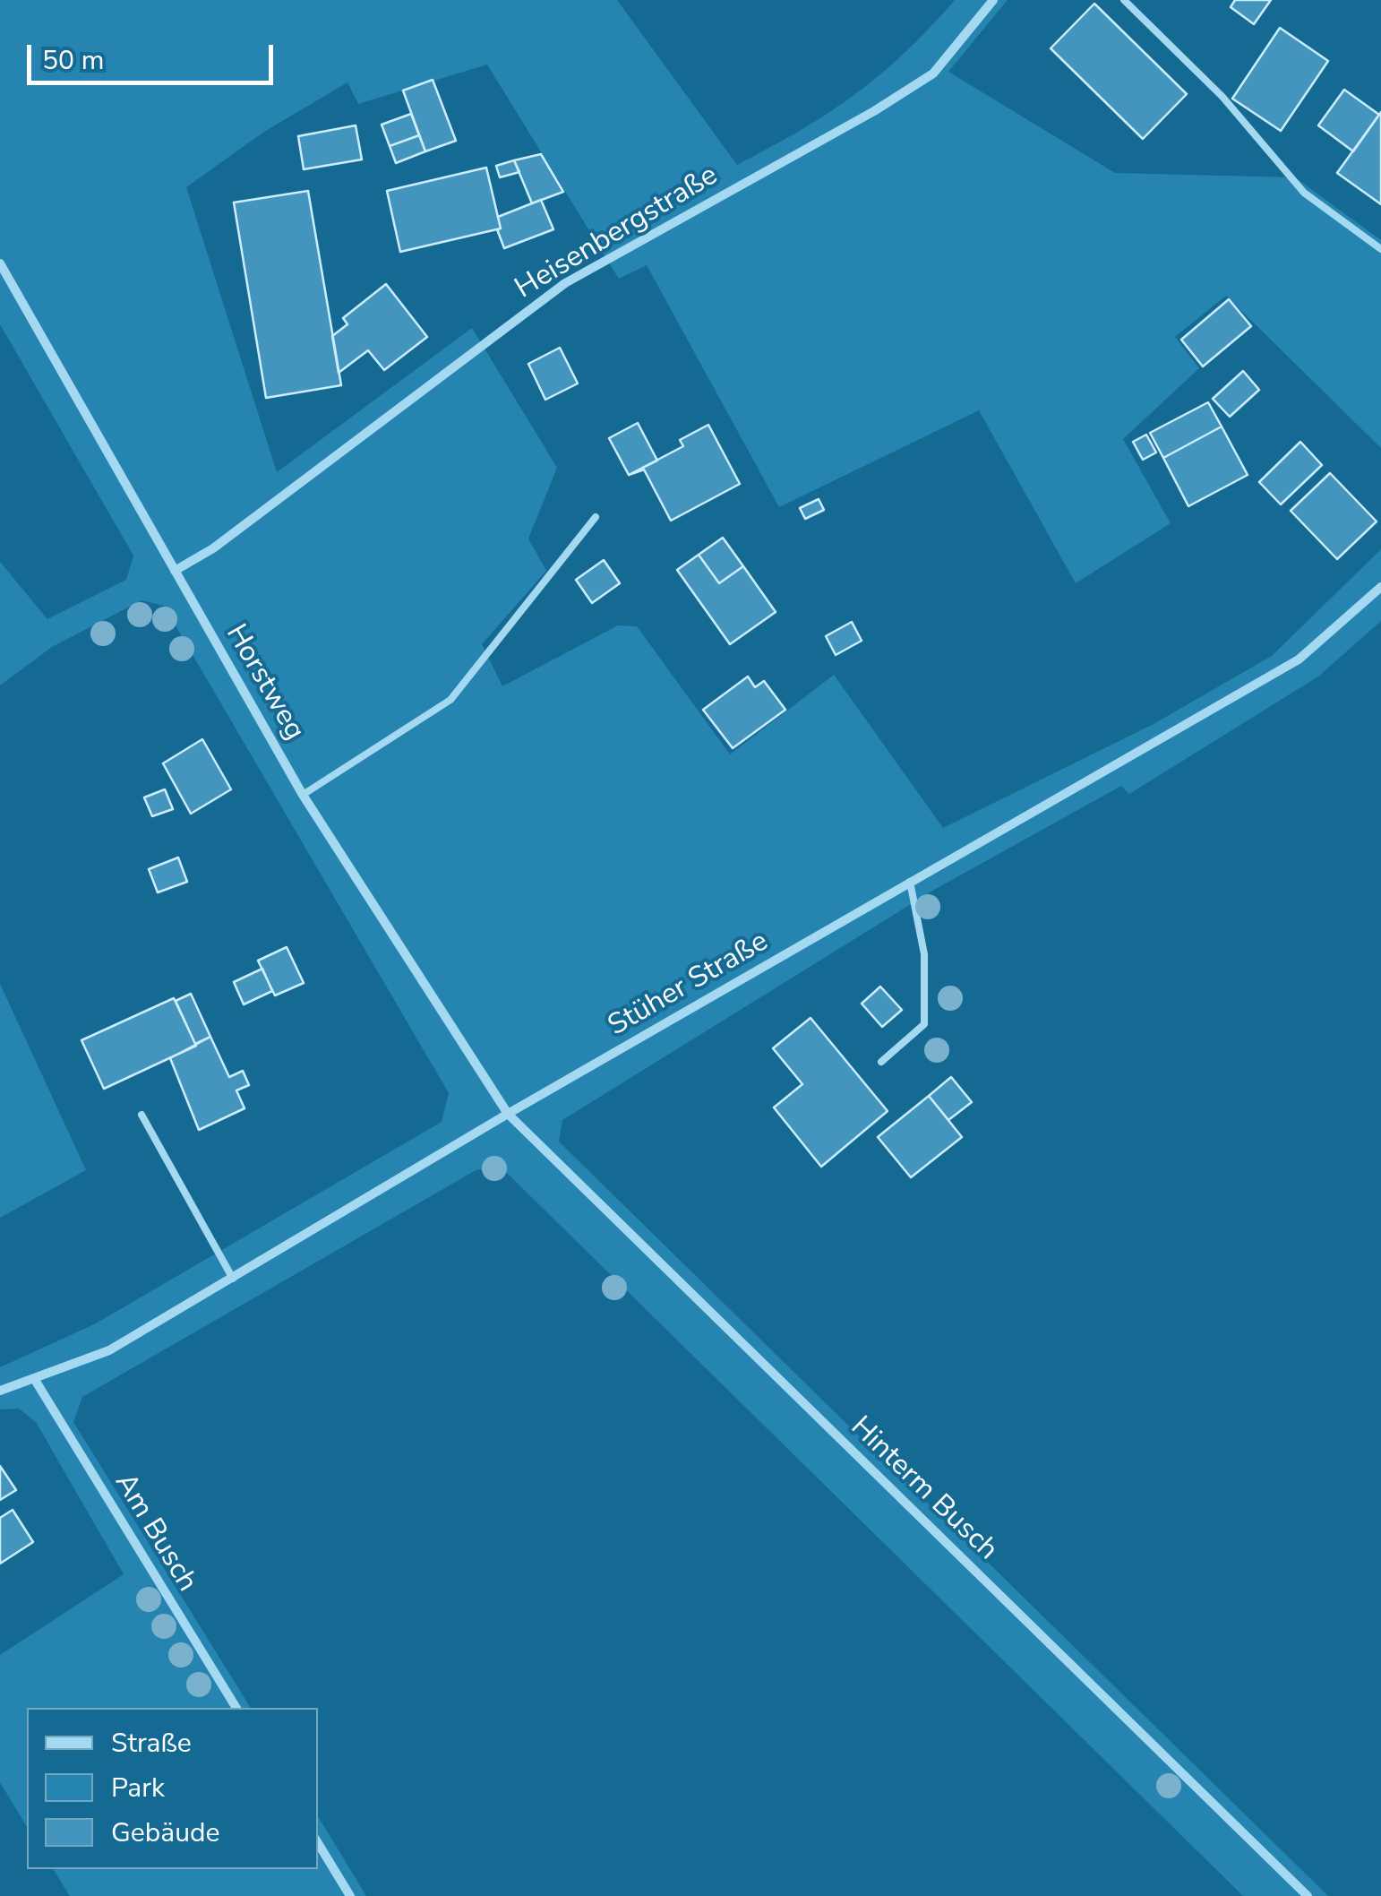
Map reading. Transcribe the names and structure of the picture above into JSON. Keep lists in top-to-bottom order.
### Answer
{
  "streets": {
    "street": [
      "Heisenbergstraße",
      "Horstweg",
      "Stüher Straße",
      "Hinterm Busch",
      "Am Busch"
    ]
  },
  "crossings": [
    ["Heisenbergstraße", "Horstweg"],
    ["Horstweg", "Stüher Straße"],
    ["Horstweg", "Hinterm Busch"],
    ["Stüher Straße", "Hinterm Busch"],
    ["Stüher Straße", "Am Busch"]
  ],
  "legend": ["Straße", "Park", "Gebäude"],
  "scale_bar": "50 m"
}
